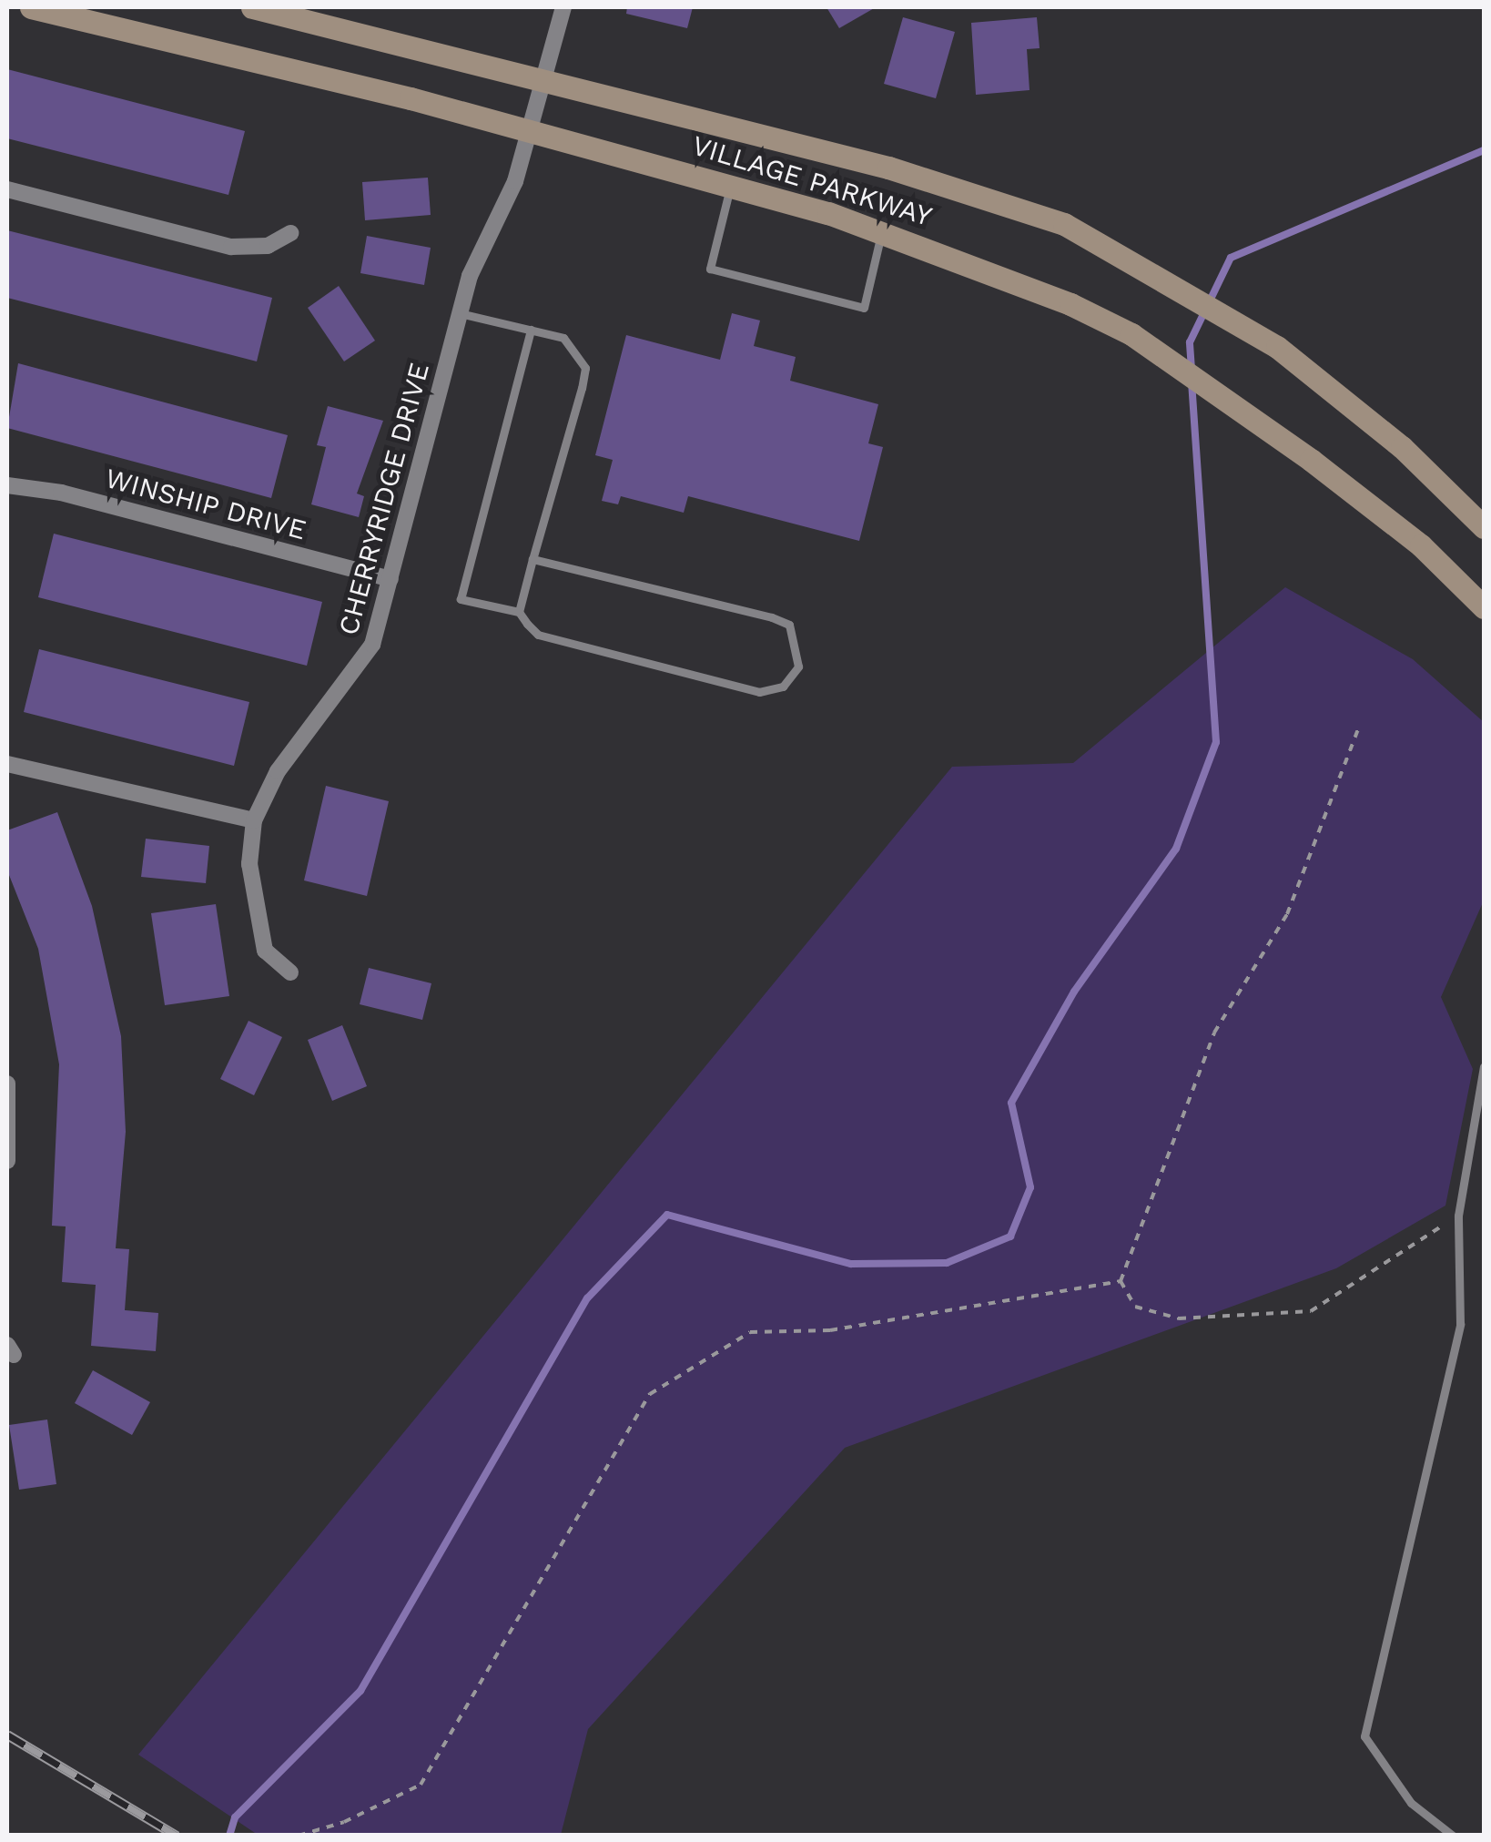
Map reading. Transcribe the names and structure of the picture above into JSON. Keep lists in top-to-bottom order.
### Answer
{
  "streets": {
    "main road": ["VILLAGE PARKWAY"],
    "street": ["CHERRYRIDGE DRIVE", "WINSHIP DRIVE"]
  },
  "crossings": [
    ["VILLAGE PARKWAY", "CHERRYRIDGE DRIVE"],
    ["CHERRYRIDGE DRIVE", "WINSHIP DRIVE"]
  ]
}
